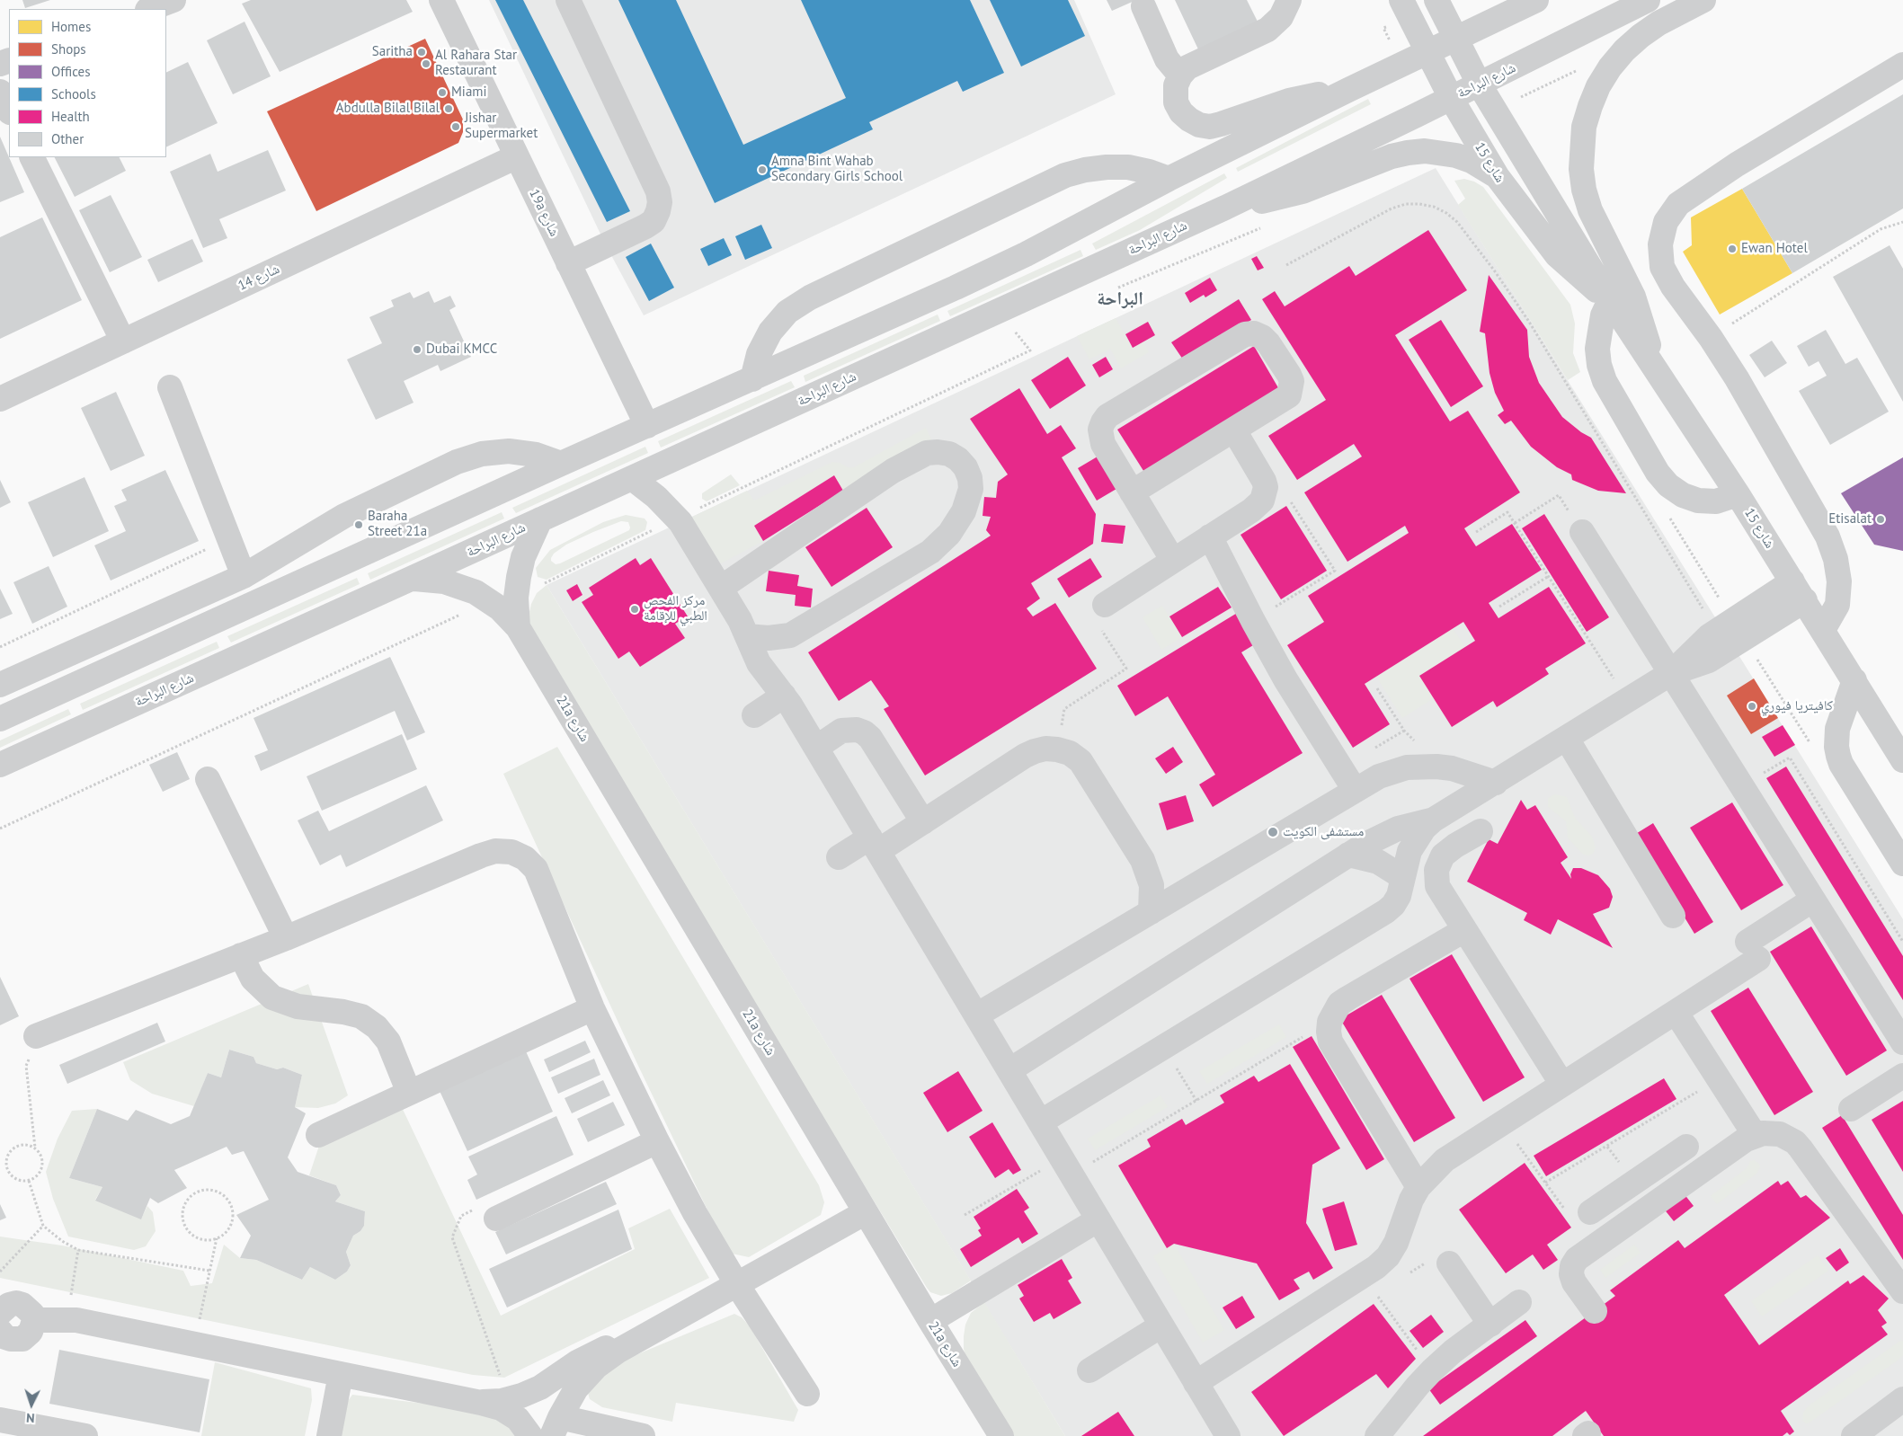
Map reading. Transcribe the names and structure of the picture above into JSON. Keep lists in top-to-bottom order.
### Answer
{
  "streets": {
    "street": [
      "شارع البراحة",
      "شارع 15",
      "19a شارع",
      "شارع 14",
      "21a شارع"
    ]
  },
  "crossings": [
    ["شارع البراحة", "شارع 15"],
    ["شارع البراحة", "21a شارع"],
    ["19a شارع", "شارع 14"]
  ],
  "districts": ["البراحة"],
  "places": [
    "Saritha",
    "Al Rahara Star Restaurant",
    "Miami",
    "Abdulla Bilal Bilal",
    "Jishar Supermarket",
    "Amna Bint Wahab Secondary Girls School",
    "Ewan Hotel",
    "Dubai KMCC",
    "Etisalat",
    "Baraha Street 21a",
    "مركز الفحص الطبي للإقامة",
    "كافيتريا فيوري",
    "مستشفى الكويت"
  ],
  "legend": [
    "Homes",
    "Shops",
    "Offices",
    "Schools",
    "Health",
    "Other"
  ],
  "north": "bottom"
}
